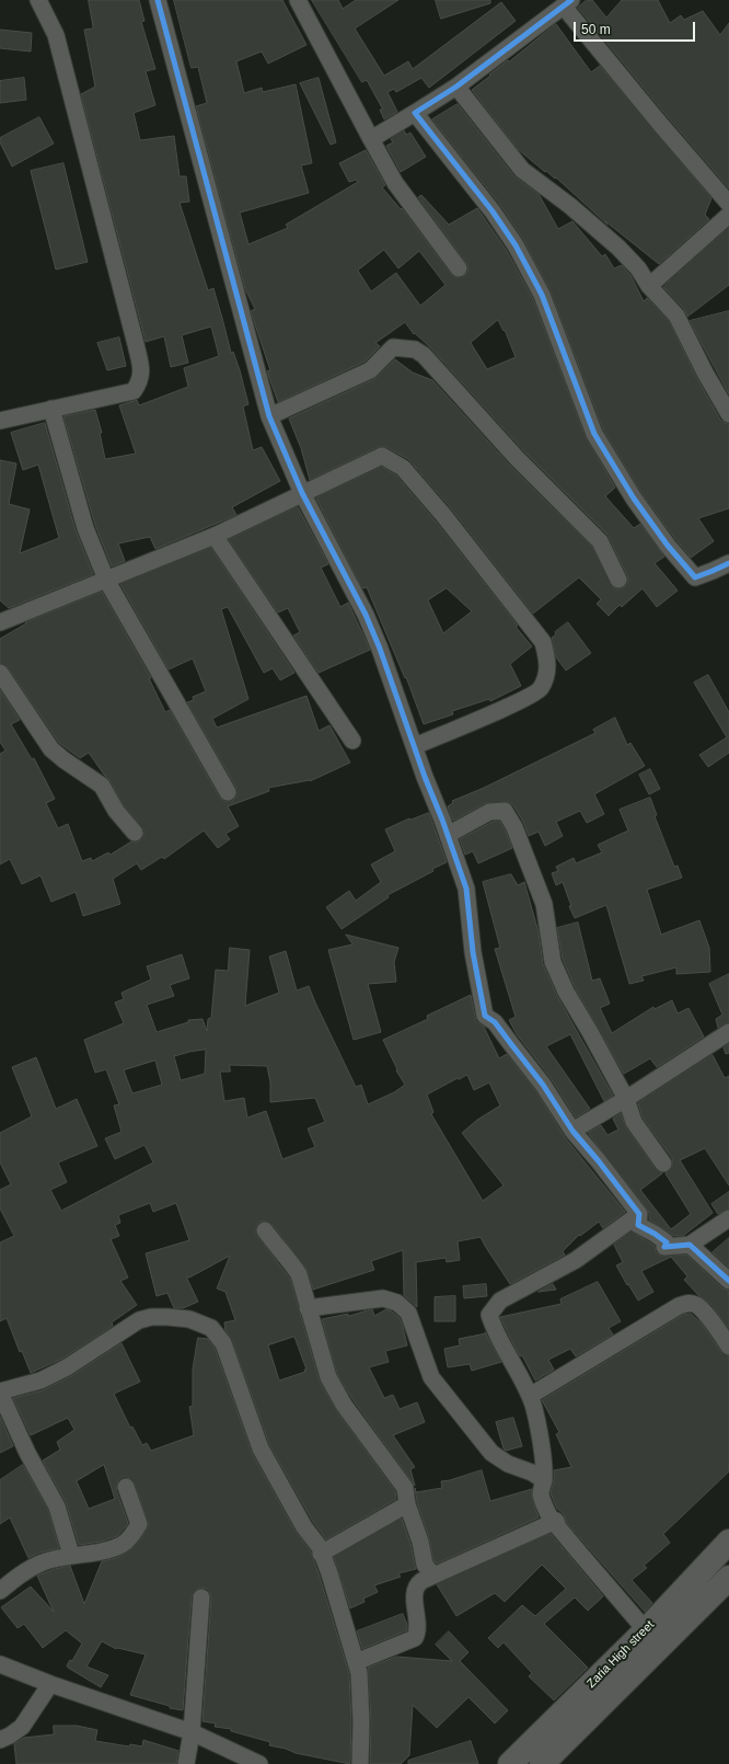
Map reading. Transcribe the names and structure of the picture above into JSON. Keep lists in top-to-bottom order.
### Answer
{
  "streets": {
    "main road": ["Zaria High street"]
  },
  "scale_bar": "50 m"
}
